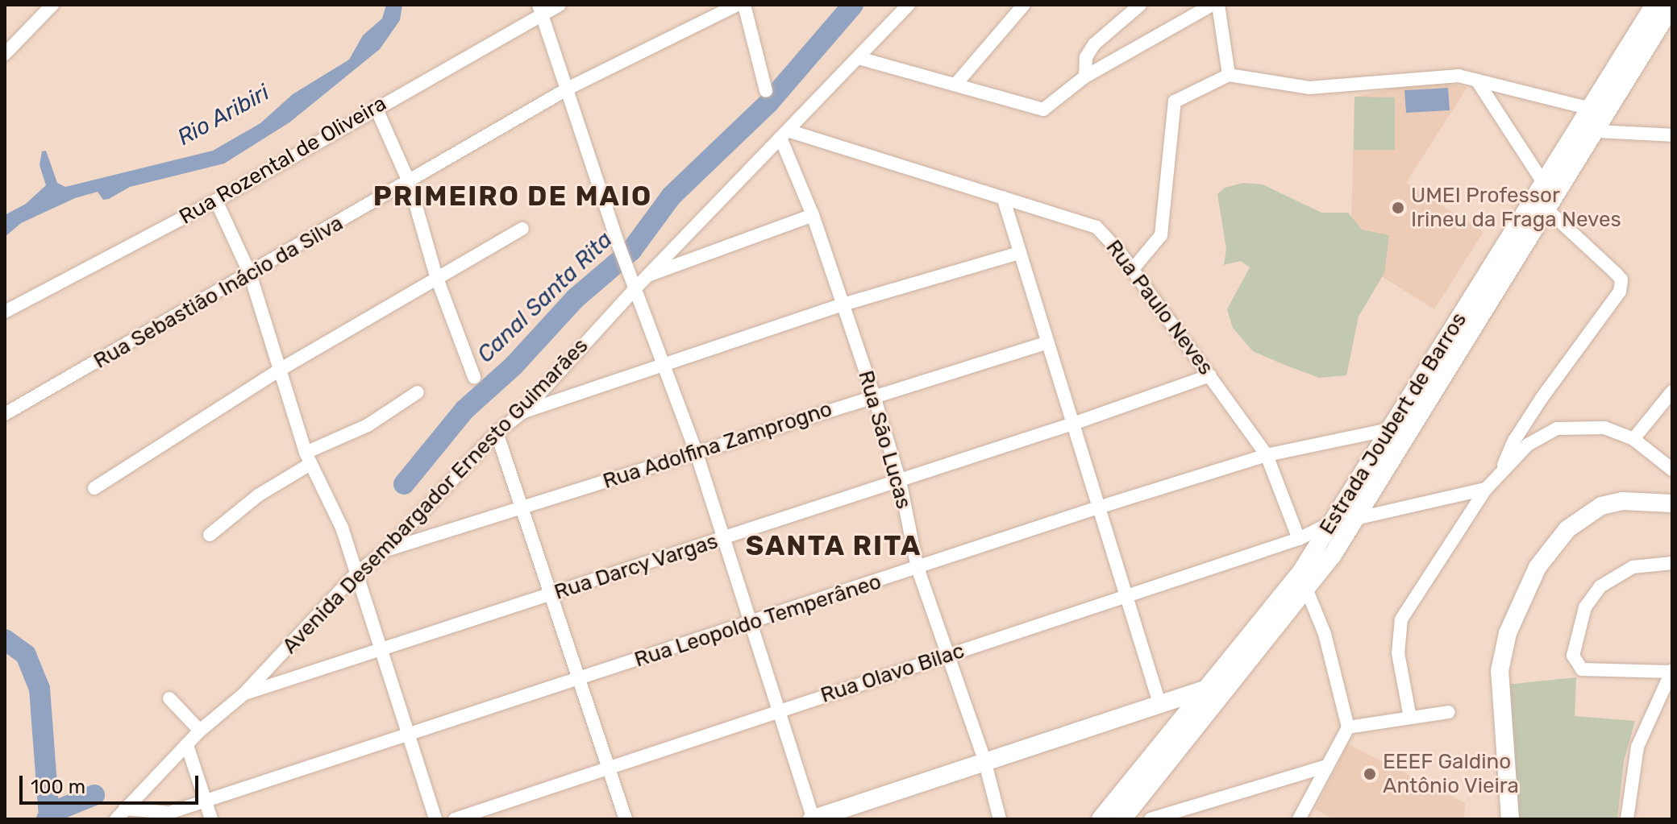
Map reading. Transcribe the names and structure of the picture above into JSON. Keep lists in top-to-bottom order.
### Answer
{
  "streets": {
    "main road": ["Estrada Joubert de Barros"],
    "street": [
      "Rua Rozental de Oliveira",
      "Rua Sebastião Inácio da Silva",
      "Rua Paulo Neves",
      "Rua São Lucas",
      "Rua Adolfina Zamprogno",
      "Avenida Desembargador Ernesto Guimarães",
      "Rua Darcy Vargas",
      "Rua Leopoldo Temperâneo",
      "Rua Olavo Bilac"
    ]
  },
  "crossings": [
    ["Rua Paulo Neves", "Rua São Lucas"],
    ["Rua Paulo Neves", "Avenida Desembargador Ernesto Guimarães"],
    ["Rua Paulo Neves", "Rua Darcy Vargas"],
    ["Rua Paulo Neves", "Rua Leopoldo Temperâneo"],
    ["Rua Paulo Neves", "Rua Olavo Bilac"],
    ["Estrada Joubert de Barros", "Rua Leopoldo Temperâneo"],
    ["Estrada Joubert de Barros", "Rua Olavo Bilac"],
    ["Rua São Lucas", "Rua Adolfina Zamprogno"],
    ["Rua São Lucas", "Avenida Desembargador Ernesto Guimarães"],
    ["Rua São Lucas", "Rua Darcy Vargas"],
    ["Rua São Lucas", "Rua Leopoldo Temperâneo"],
    ["Rua São Lucas", "Rua Olavo Bilac"],
    ["Rua Adolfina Zamprogno", "Avenida Desembargador Ernesto Guimarães"],
    ["Avenida Desembargador Ernesto Guimarães", "Rua Darcy Vargas"],
    ["Avenida Desembargador Ernesto Guimarães", "Rua Leopoldo Temperâneo"]
  ],
  "districts": ["PRIMEIRO DE MAIO", "SANTA RITA"],
  "water": ["Rio Aribiri", "Canal Santa Rita"],
  "places": ["UMEI Professor Irineu da Fraga Neves", "EEEF Galdino Antônio Vieira"],
  "scale_bar": "100 m"
}
